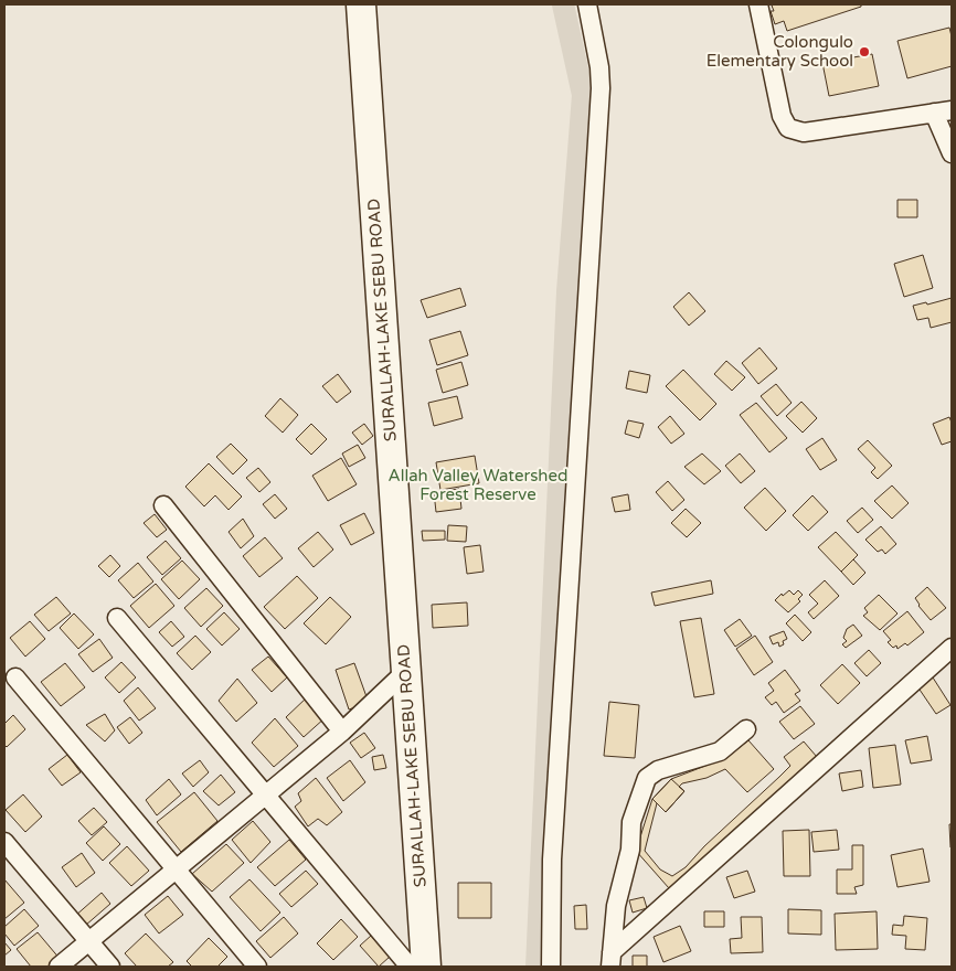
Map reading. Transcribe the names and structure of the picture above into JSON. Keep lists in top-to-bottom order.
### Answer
{
  "streets": {
    "main road": ["SURALLAH-LAKE SEBU ROAD"]
  },
  "parks": ["Allah Valley Watershed Forest Reserve"],
  "places": ["Colongulo Elementary School"]
}
